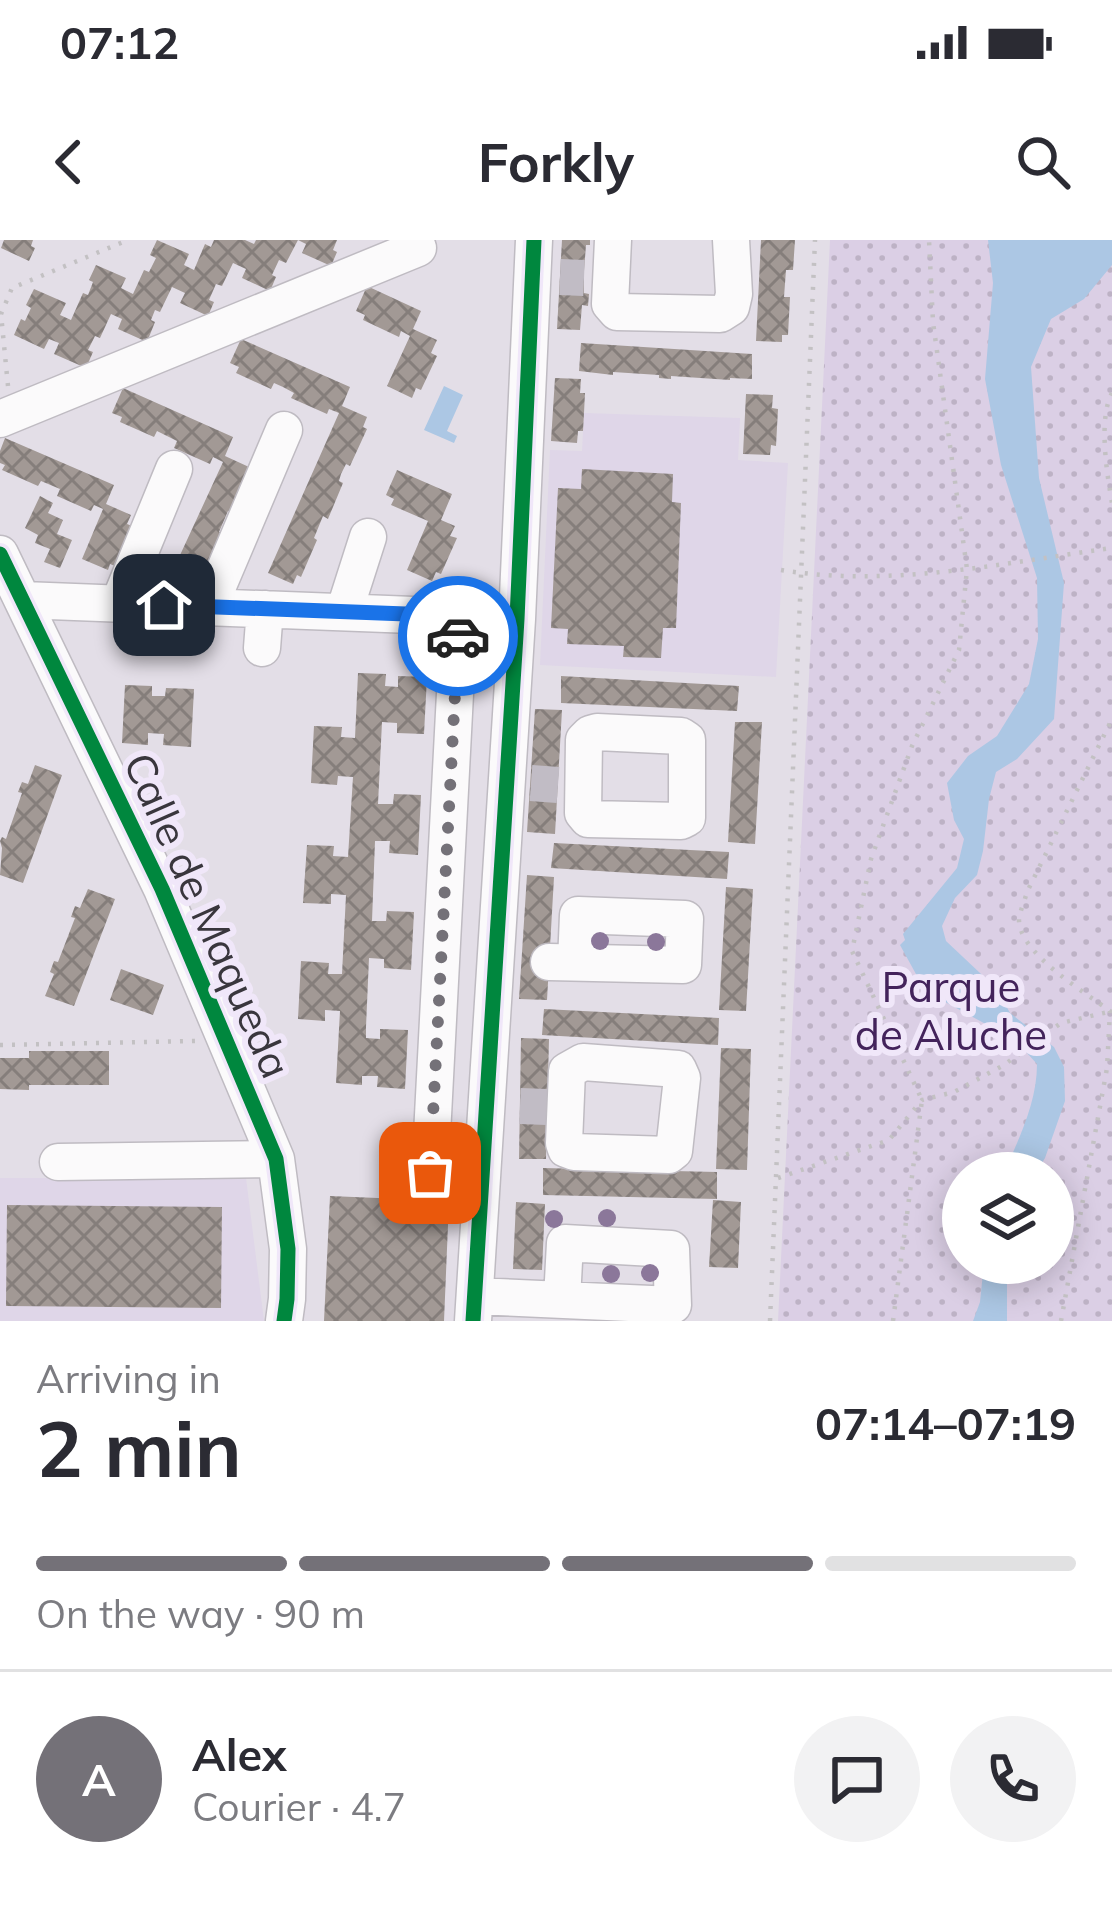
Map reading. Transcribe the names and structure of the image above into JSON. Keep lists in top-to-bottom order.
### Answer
{
  "streets": {
    "street": ["Calle de Maqueda"]
  },
  "parks": ["Parque de Aluche"],
  "page": {
    "status": "07:12",
    "header": "Forkly",
    "heading": ["2 min", "Arriving in", "07:14–07:19"],
    "panel": ["Alex", "Courier · 4.7"],
    "bar": "On the way · 90 m",
    "round": "A"
  }
}
